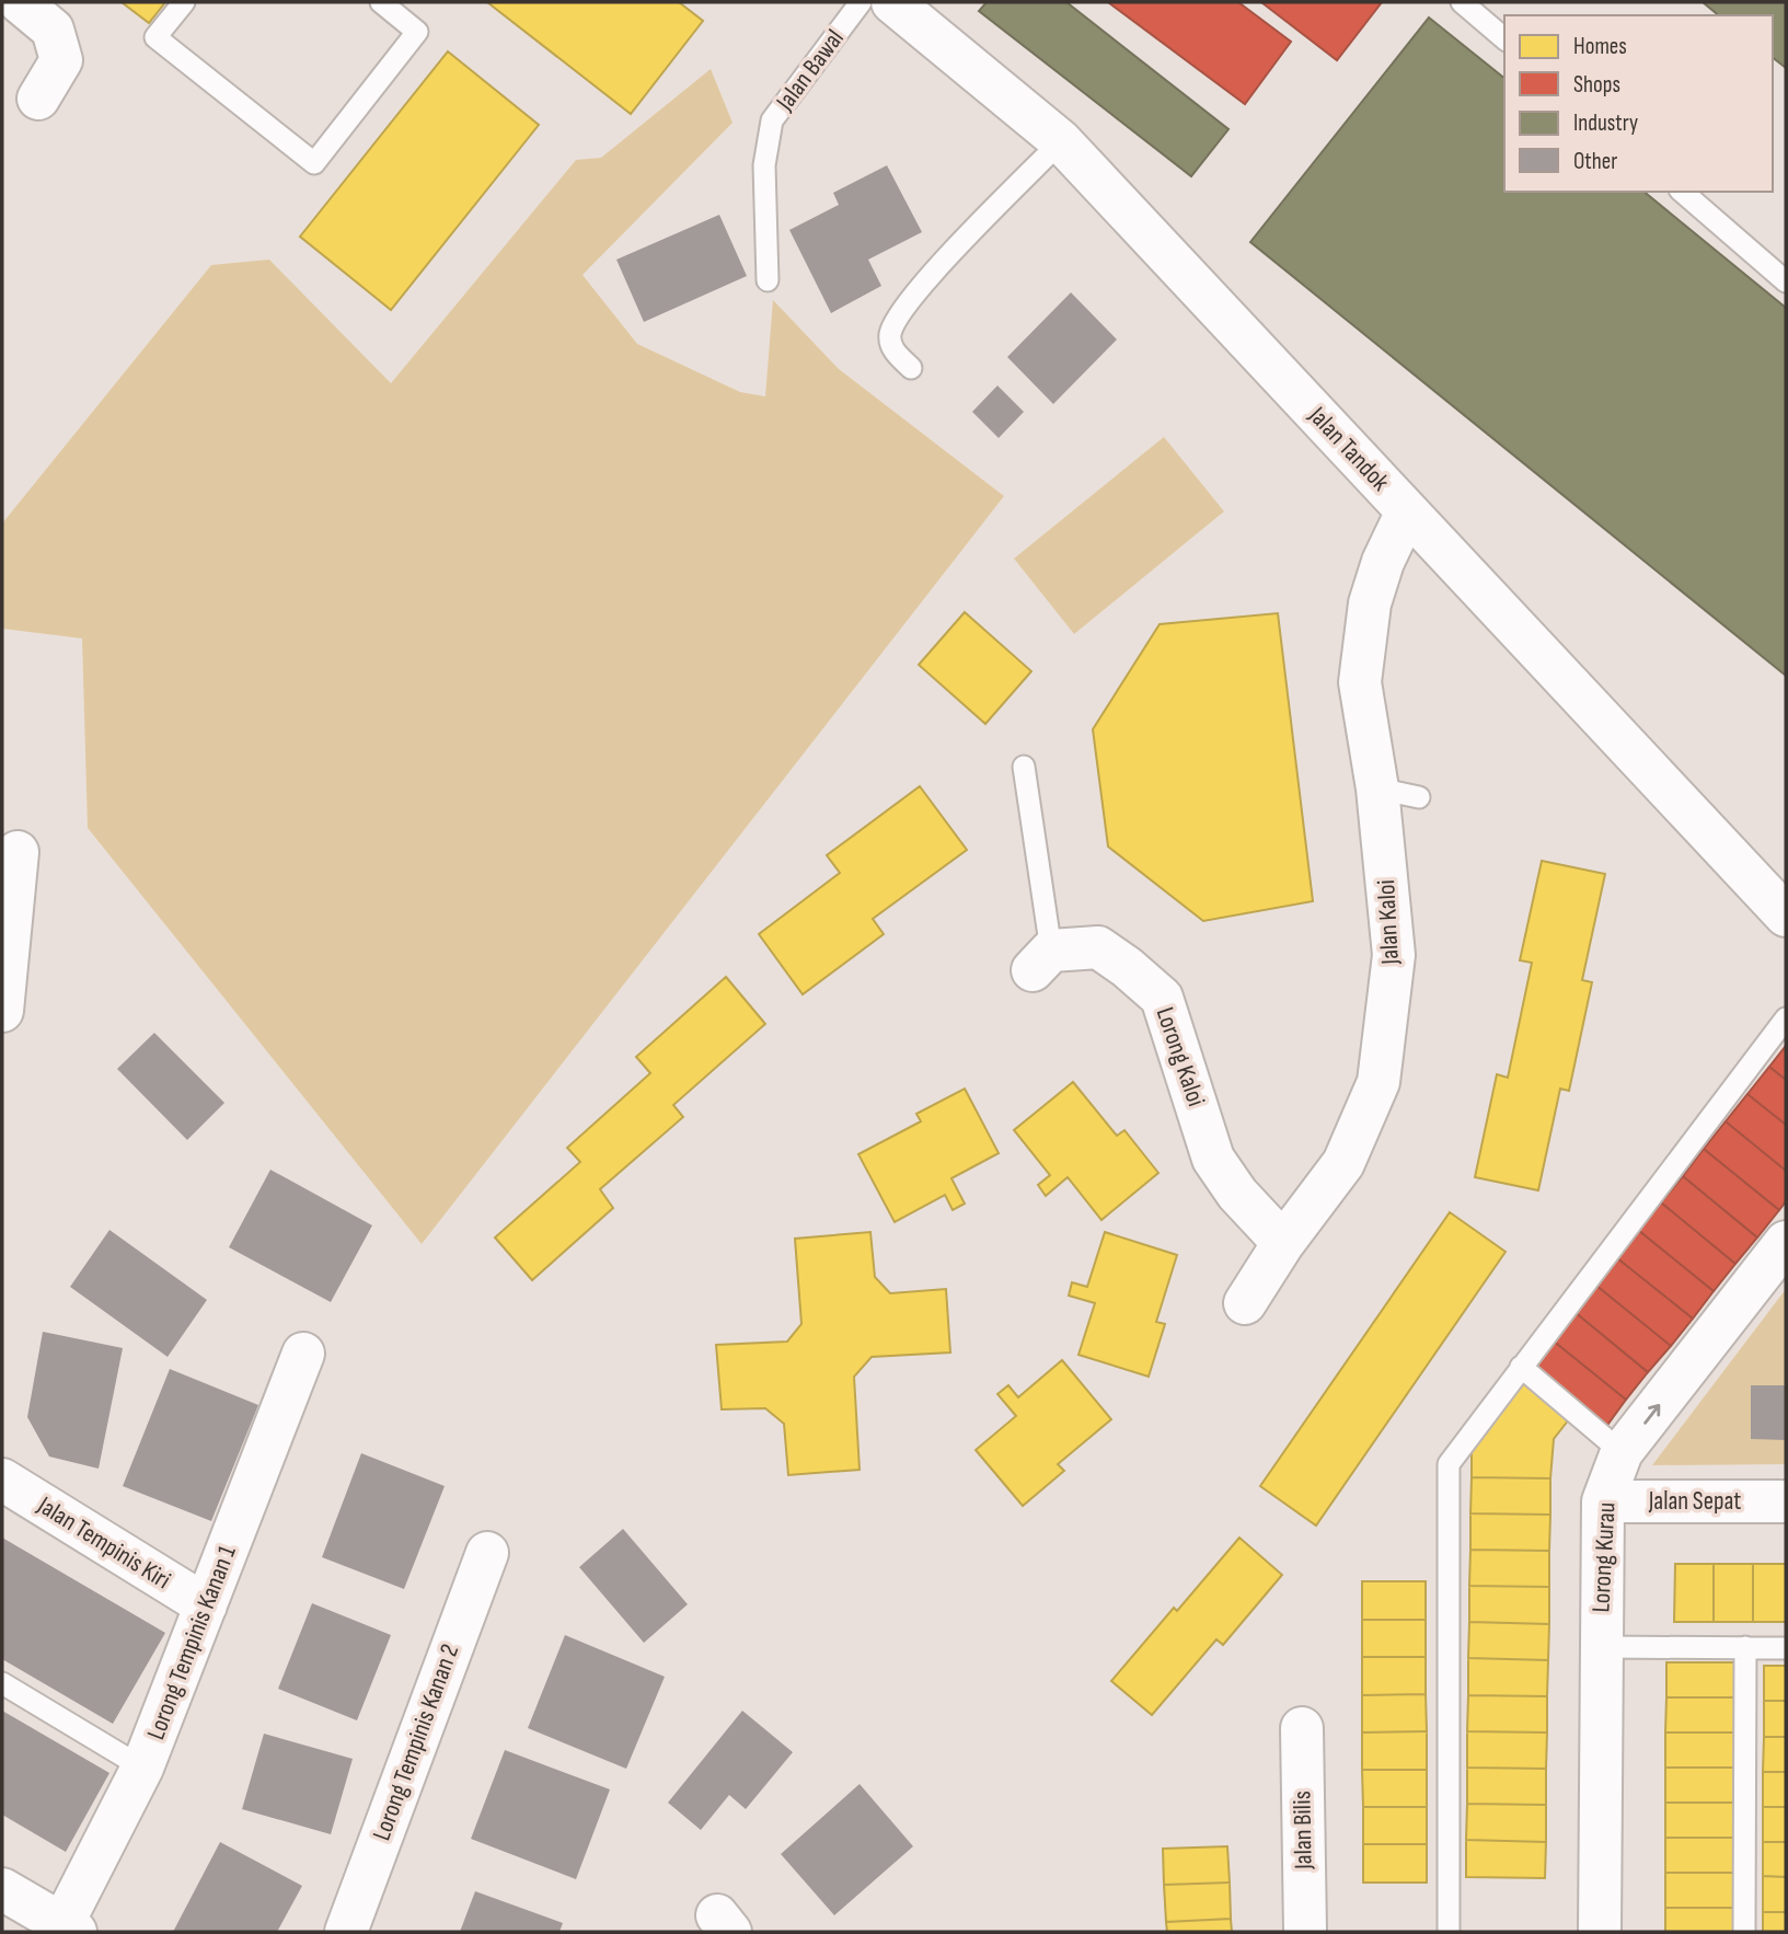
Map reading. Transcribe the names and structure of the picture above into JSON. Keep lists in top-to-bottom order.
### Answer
{
  "streets": {
    "street": [
      "Jalan Tandok",
      "Jalan Kaloi",
      "Lorong Kaloi",
      "Jalan Sepat",
      "Jalan Tempinis Kiri",
      "Lorong Kurau",
      "Lorong Tempinis Kanan 1",
      "Lorong Tempinis Kanan 2",
      "Jalan Bilis"
    ],
    "lane": ["Jalan Bawal"]
  },
  "crossings": [
    ["Jalan Bawal", "Jalan Tandok"],
    ["Jalan Tandok", "Jalan Kaloi"],
    ["Jalan Kaloi", "Lorong Kaloi"],
    ["Jalan Sepat", "Lorong Kurau"],
    ["Jalan Tempinis Kiri", "Lorong Tempinis Kanan 1"]
  ],
  "one_way": ["Lorong Kurau"],
  "legend": [
    "Homes",
    "Shops",
    "Industry",
    "Other"
  ]
}
